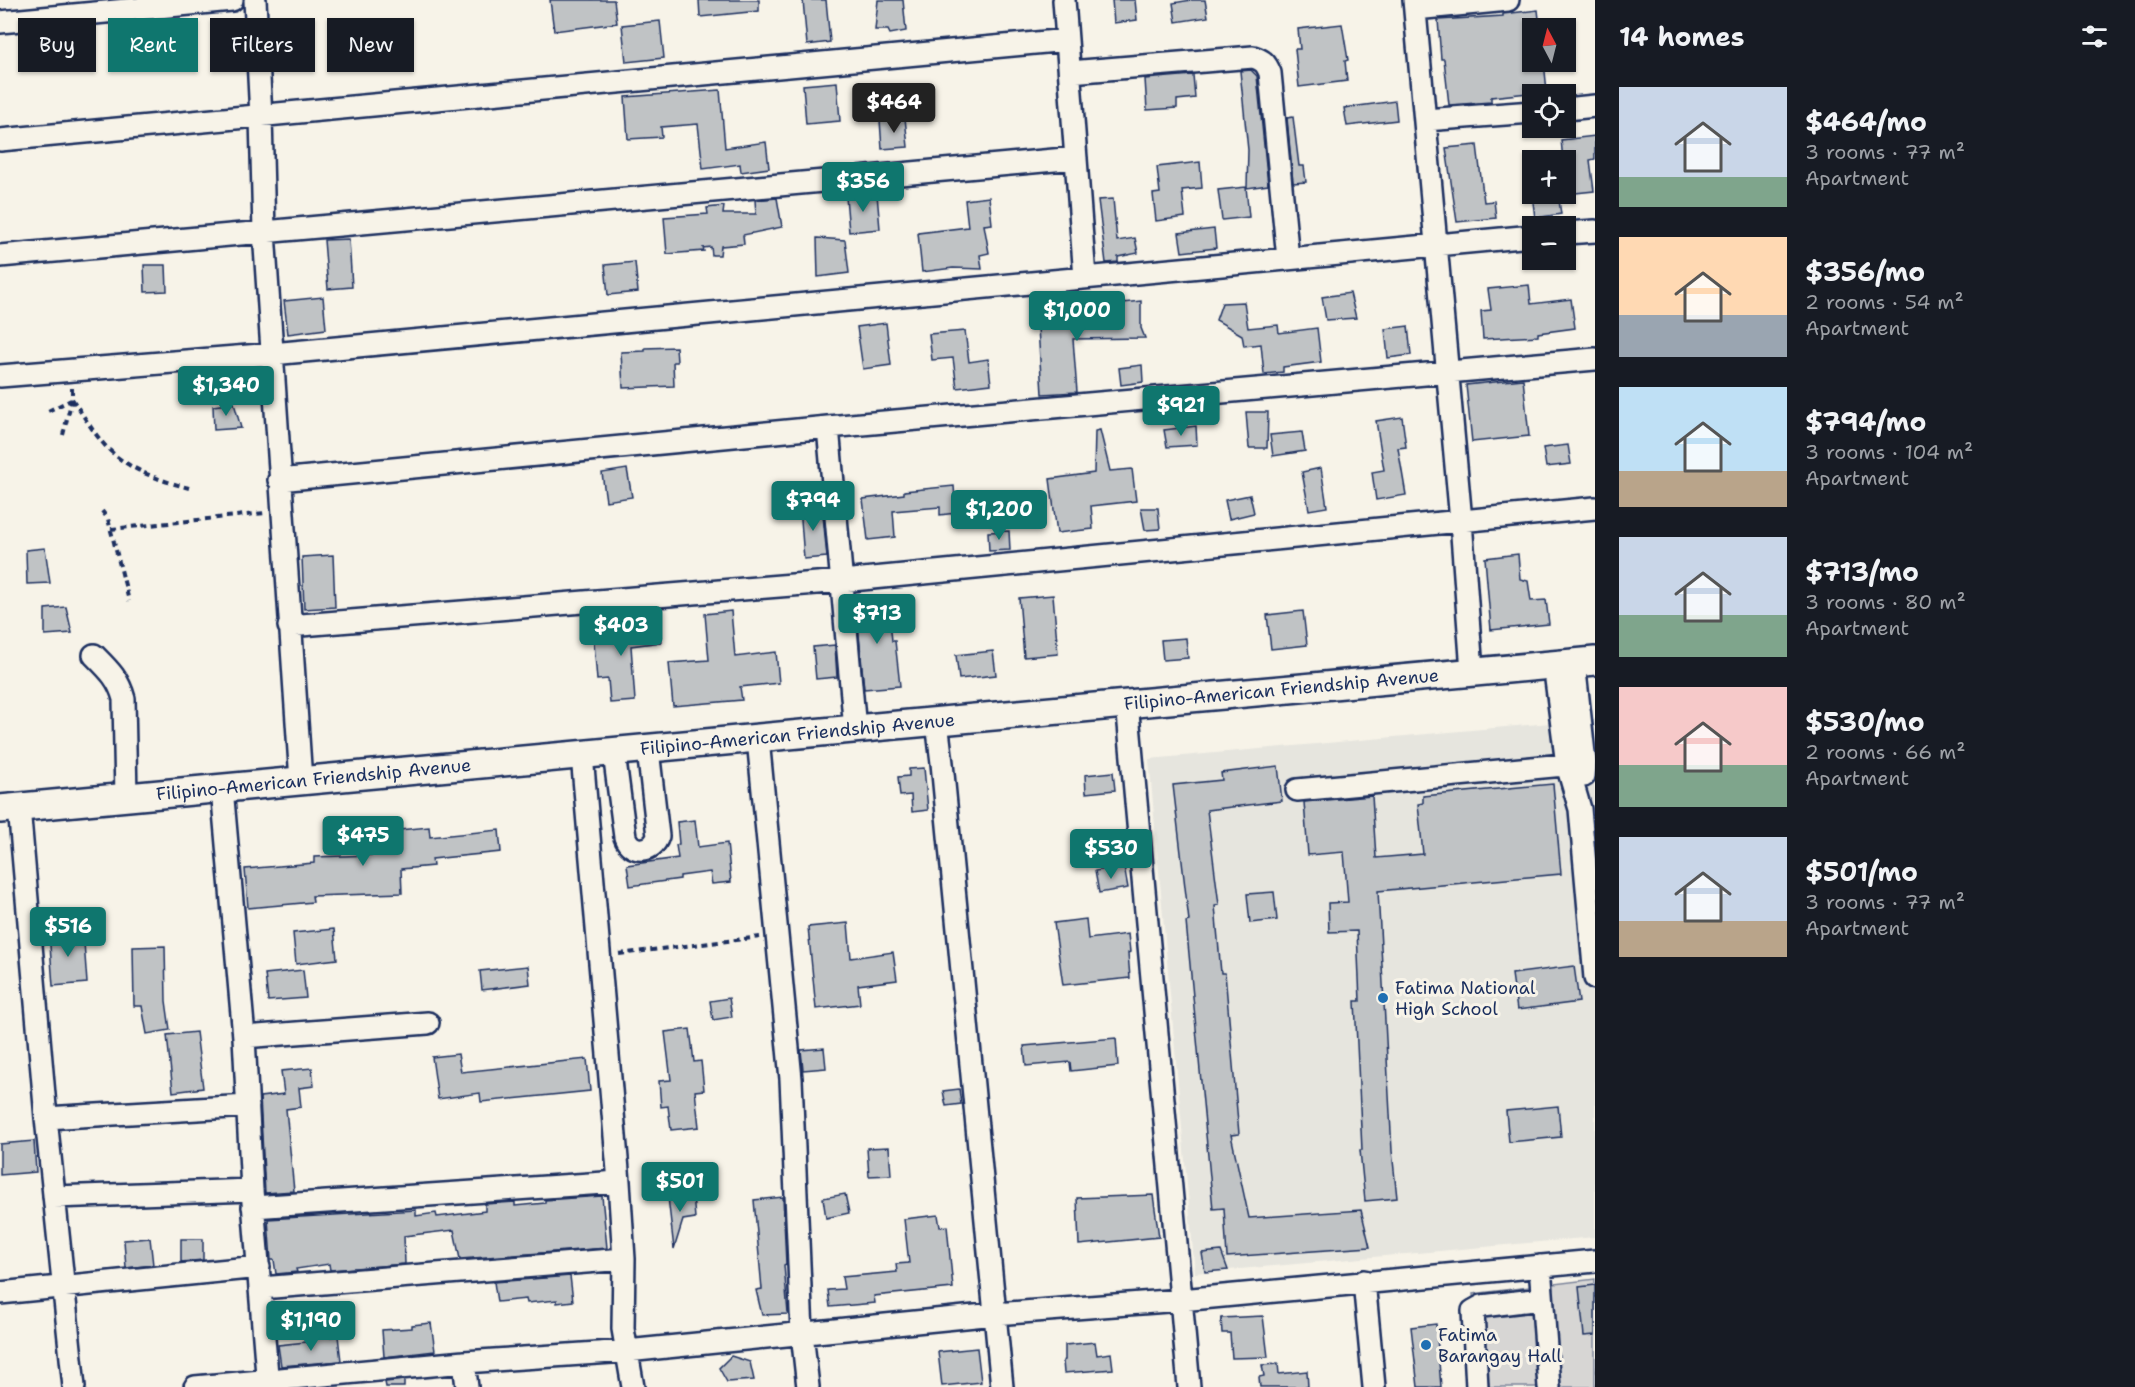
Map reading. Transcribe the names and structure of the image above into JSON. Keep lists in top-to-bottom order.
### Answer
{
  "streets": {
    "main road": ["Filipino-American Friendship Avenue"]
  },
  "places": ["Fatima National High School", "Fatima Barangay Hall"],
  "north": "top",
  "page": {
    "heading": "14 homes",
    "map_buttons": ["+", "−"],
    "chip": [
      "Buy",
      "Rent",
      "Filters",
      "New"
    ],
    "list": [
      {
        "name": "$464/mo",
        "note": "3 rooms · 77 m² · Apartment"
      },
      {
        "name": "$356/mo",
        "note": "2 rooms · 54 m² · Apartment"
      },
      {
        "name": "$794/mo",
        "note": "3 rooms · 104 m² · Apartment"
      },
      {
        "name": "$713/mo",
        "note": "3 rooms · 80 m² · Apartment"
      },
      {
        "name": "$530/mo",
        "note": "2 rooms · 66 m² · Apartment"
      },
      {
        "name": "$501/mo",
        "note": "3 rooms · 77 m² · Apartment"
      }
    ],
    "price": [
      "$464",
      "$356",
      "$1,000",
      "$1,340",
      "$921",
      "$794",
      "$1,200",
      "$713",
      "$403",
      "$475",
      "$530",
      "$516",
      "$501",
      "$1,190"
    ]
  }
}
